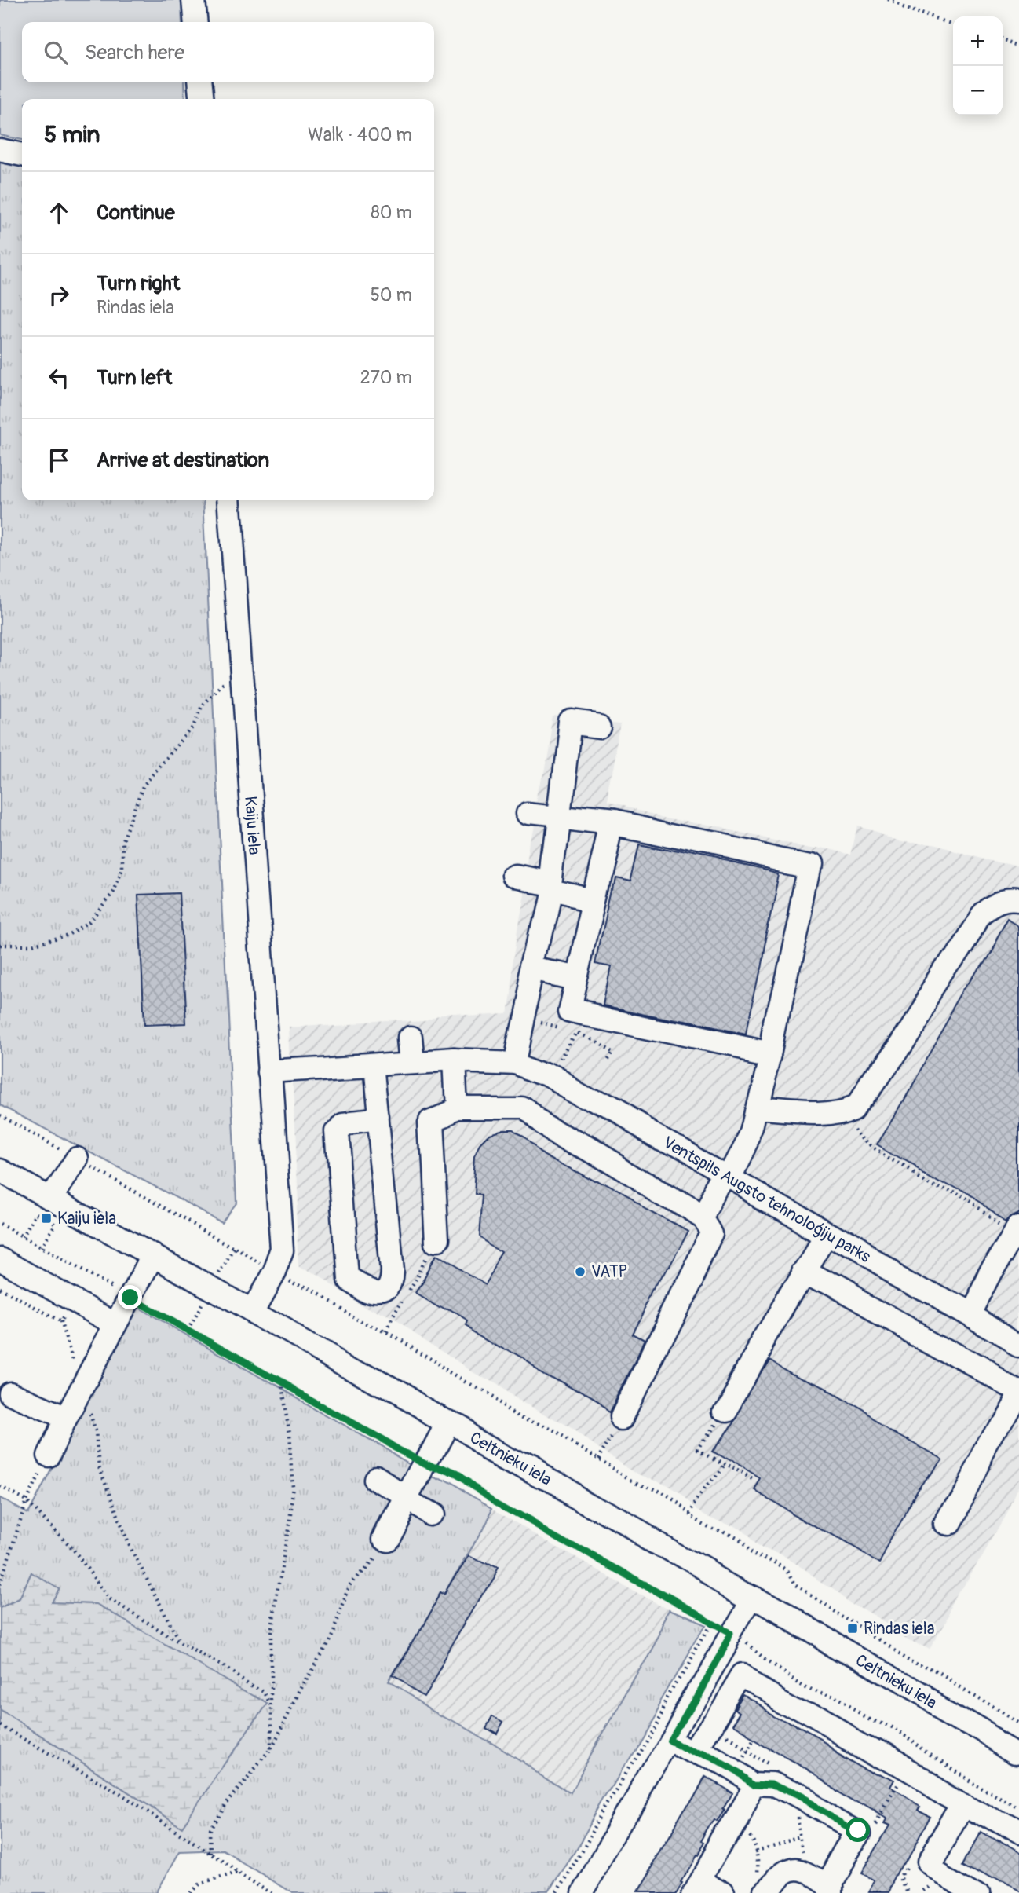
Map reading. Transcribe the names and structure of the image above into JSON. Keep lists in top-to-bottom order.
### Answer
{
  "streets": {
    "street": ["Kaiju iela", "Ventspils Augsto tehnoloģiju parks", "Celtnieku iela"]
  },
  "crossings": [
    ["Kaiju iela", "Ventspils Augsto tehnoloģiju parks"],
    ["Kaiju iela", "Celtnieku iela"]
  ],
  "places": {
    "transit": ["Kaiju iela", "Rindas iela"],
    "other": ["VATP"]
  },
  "page": {
    "map_buttons": ["+", "−"],
    "search": "Search here",
    "heading": ["5 min", "Walk · 400 m"],
    "list": [
      ["Continue", "80 m"],
      ["Turn right", "Rindas iela", "50 m"],
      ["Turn left", "270 m"],
      "Arrive at destination"
    ]
  }
}
